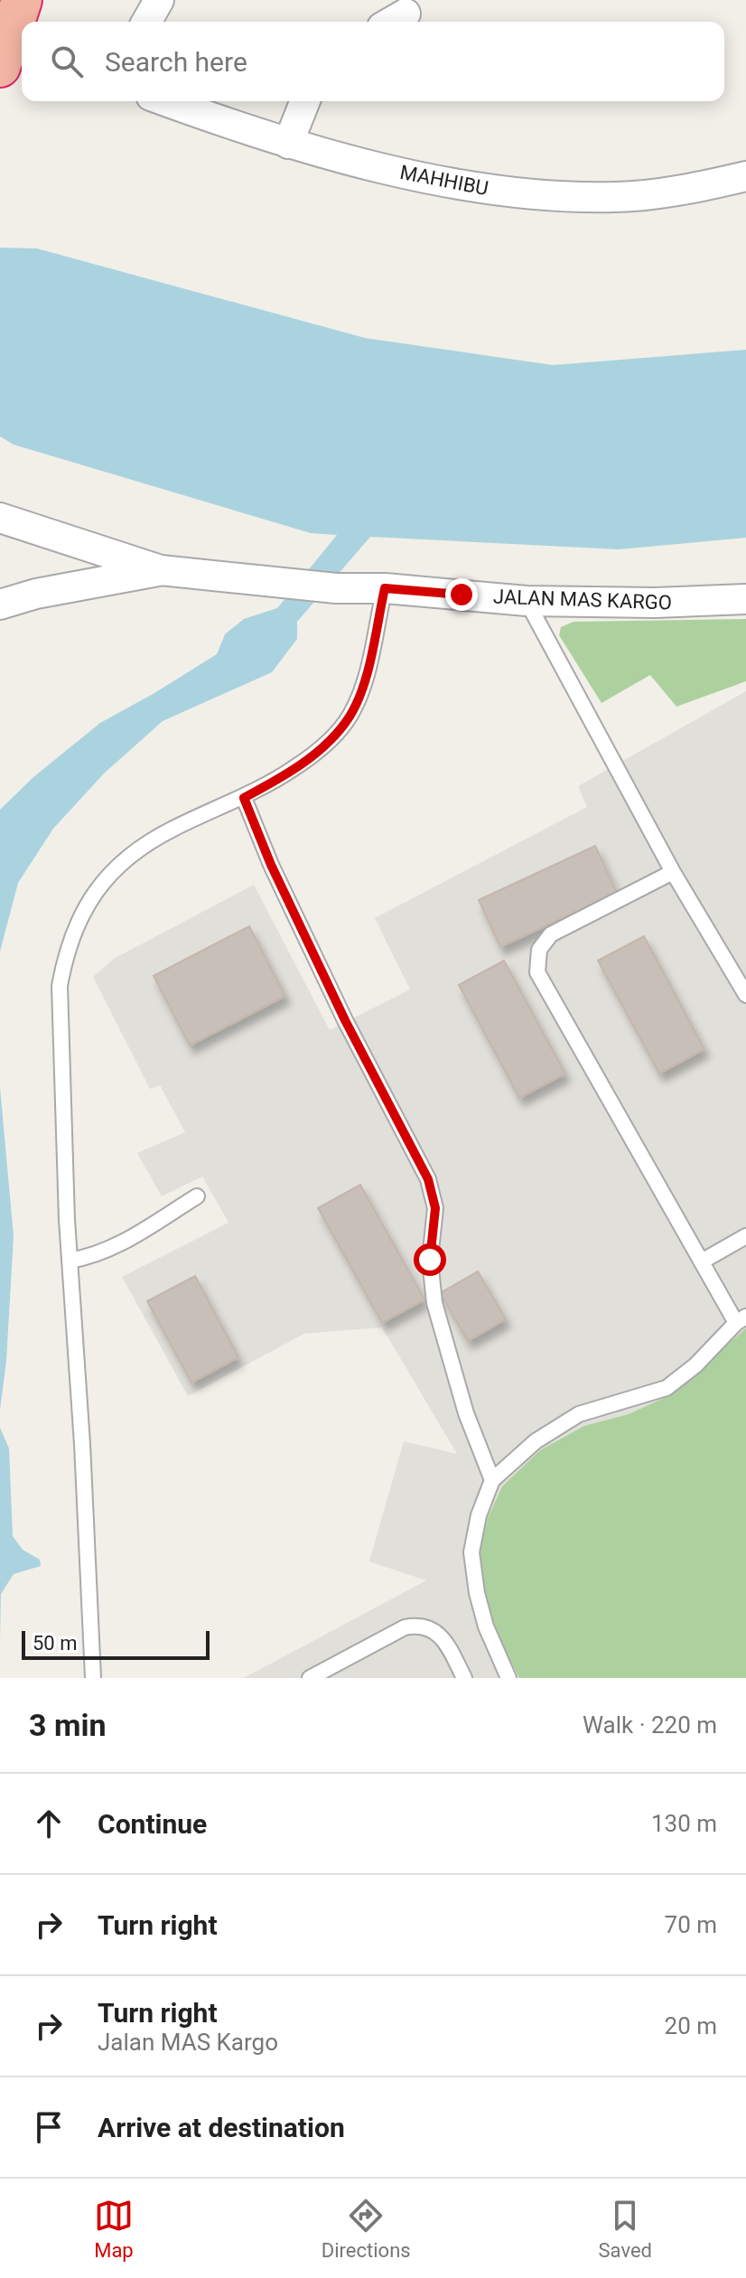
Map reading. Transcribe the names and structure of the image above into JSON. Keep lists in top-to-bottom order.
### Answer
{
  "streets": {
    "street": ["MAHHIBU", "JALAN MAS KARGO"]
  },
  "scale_bar": "50 m",
  "page": {
    "search": "Search here",
    "scale": "50 m",
    "heading": ["3 min", "Walk · 220 m"],
    "list": [
      ["Continue", "130 m"],
      ["Turn right", "70 m"],
      ["Turn right", "Jalan MAS Kargo", "20 m"],
      "Arrive at destination"
    ],
    "nav": ["Map", "Directions", "Saved"]
  }
}
